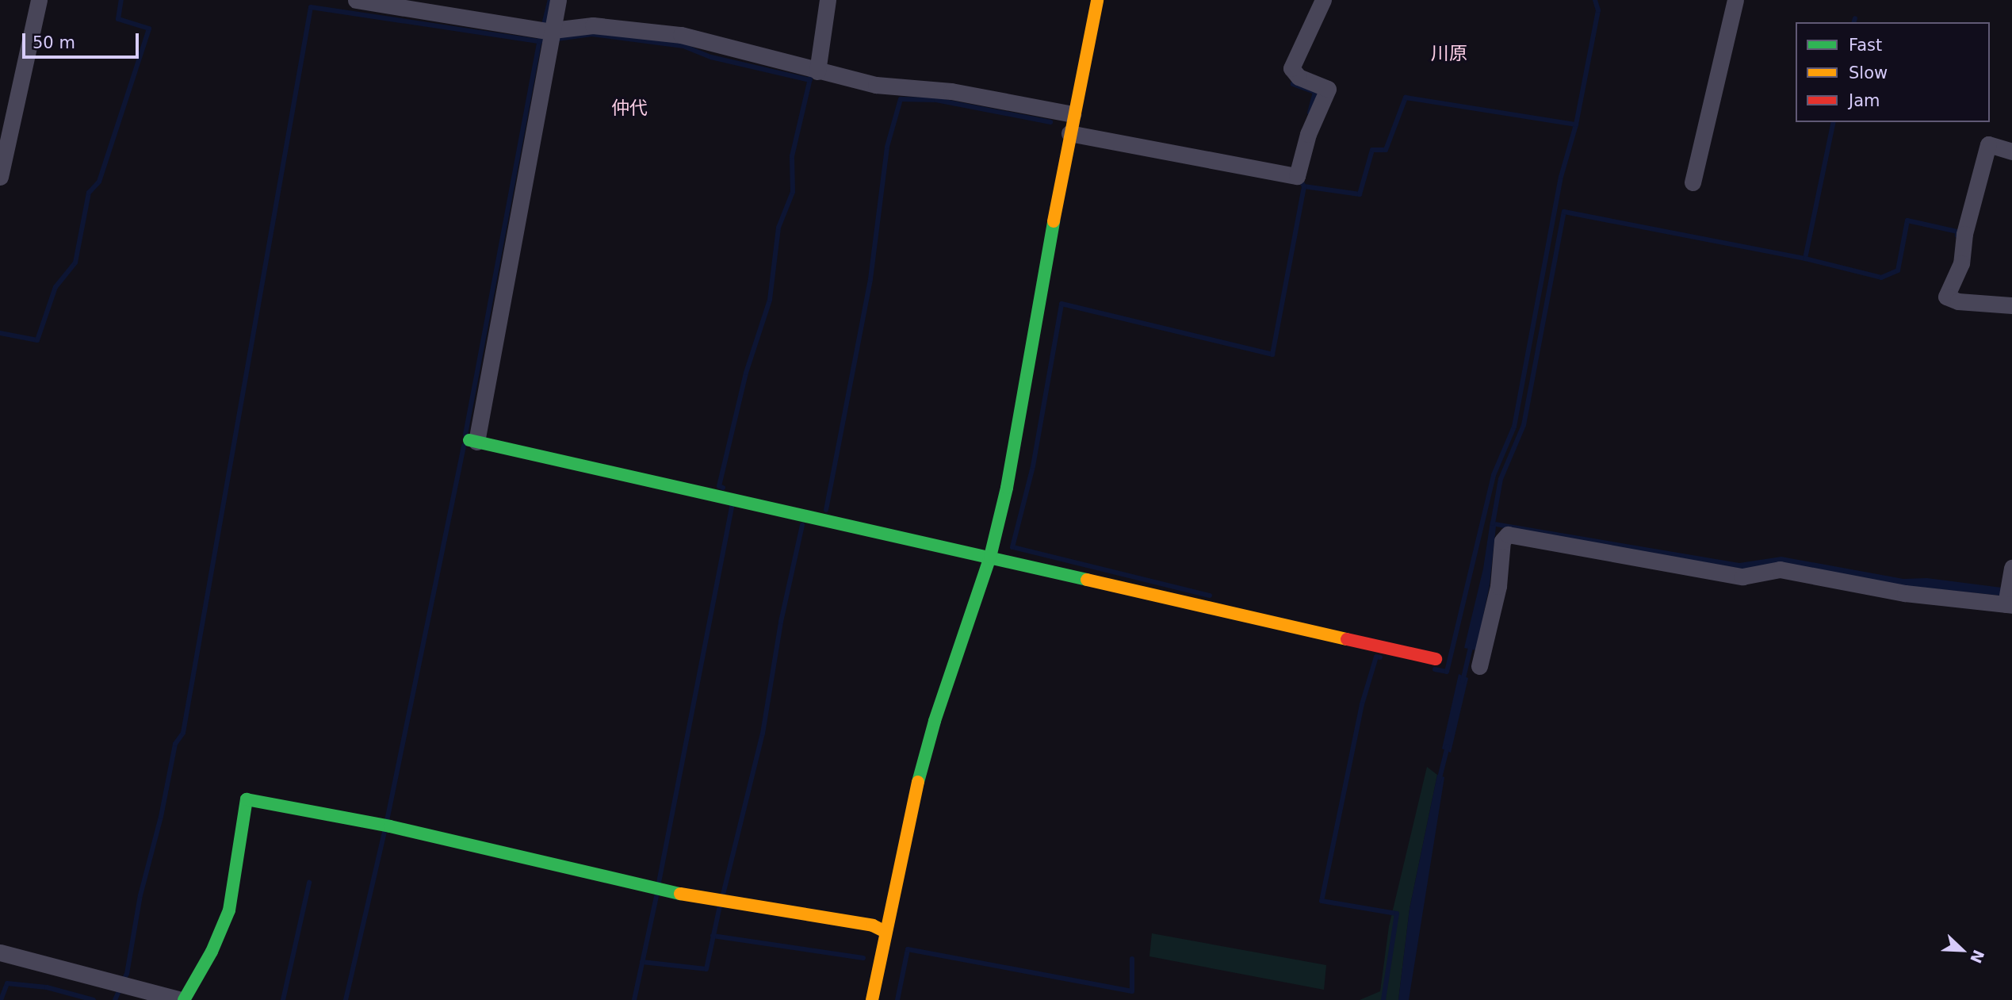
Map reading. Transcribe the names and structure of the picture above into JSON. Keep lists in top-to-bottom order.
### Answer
{
  "districts": ["川原", "仲代"],
  "legend": ["Fast", "Slow", "Jam"],
  "scale_bar": "50 m",
  "north": "bottom right"
}
